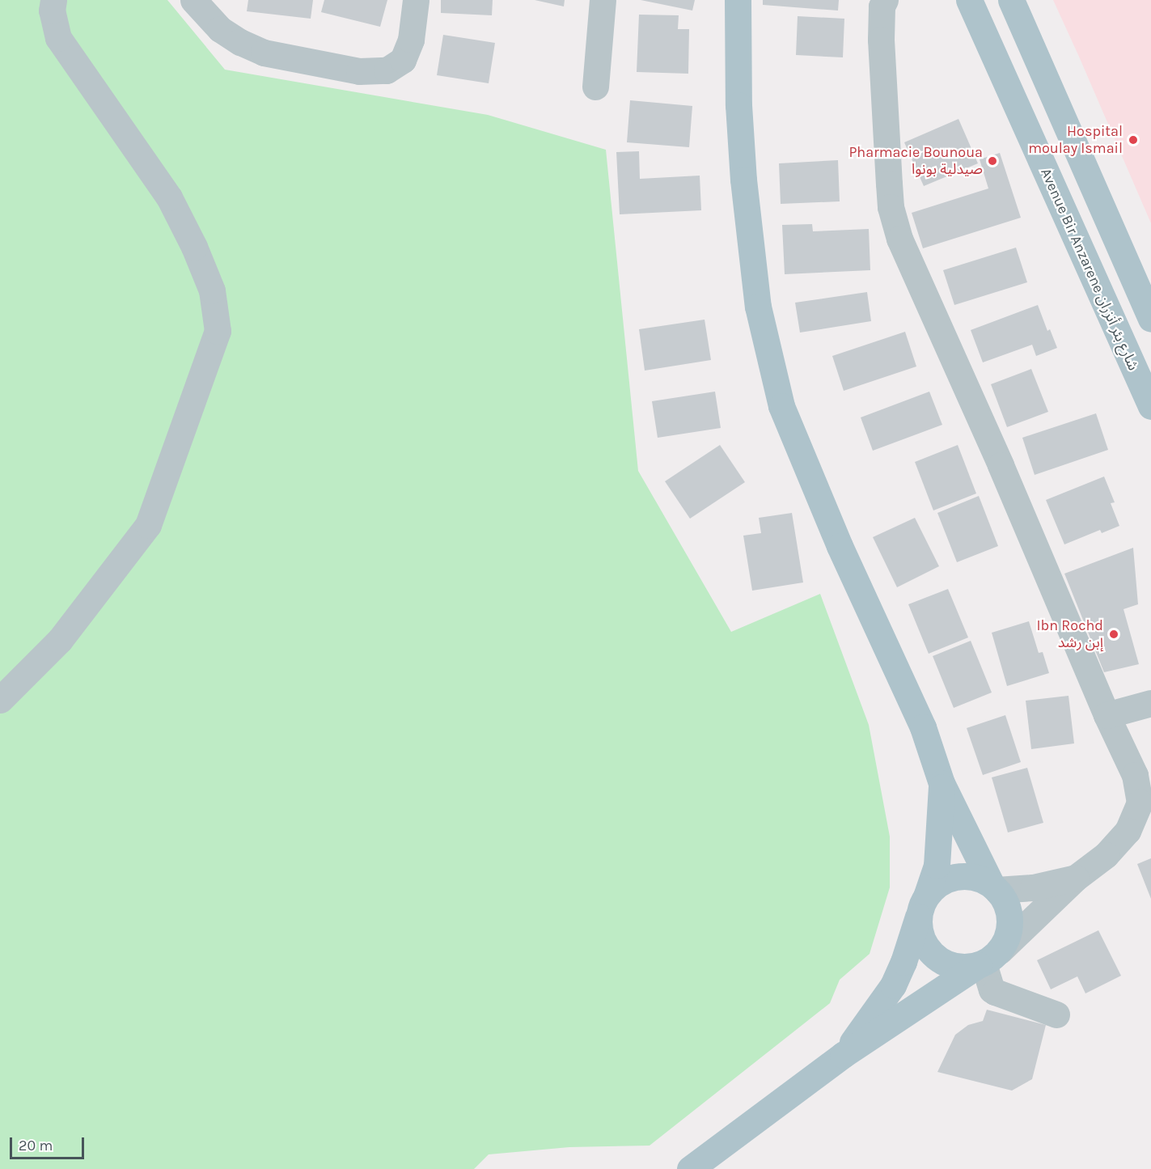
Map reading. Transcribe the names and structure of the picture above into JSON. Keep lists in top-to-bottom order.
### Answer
{
  "streets": {
    "main road": ["Avenue Bir Anzarene شارع بئر أنزران"]
  },
  "places": ["Hospital moulay Ismail", "Pharmacie Bounoua صيدلية بونوا", "Ibn Rochd إبن رشد"],
  "scale_bar": "20 m"
}
